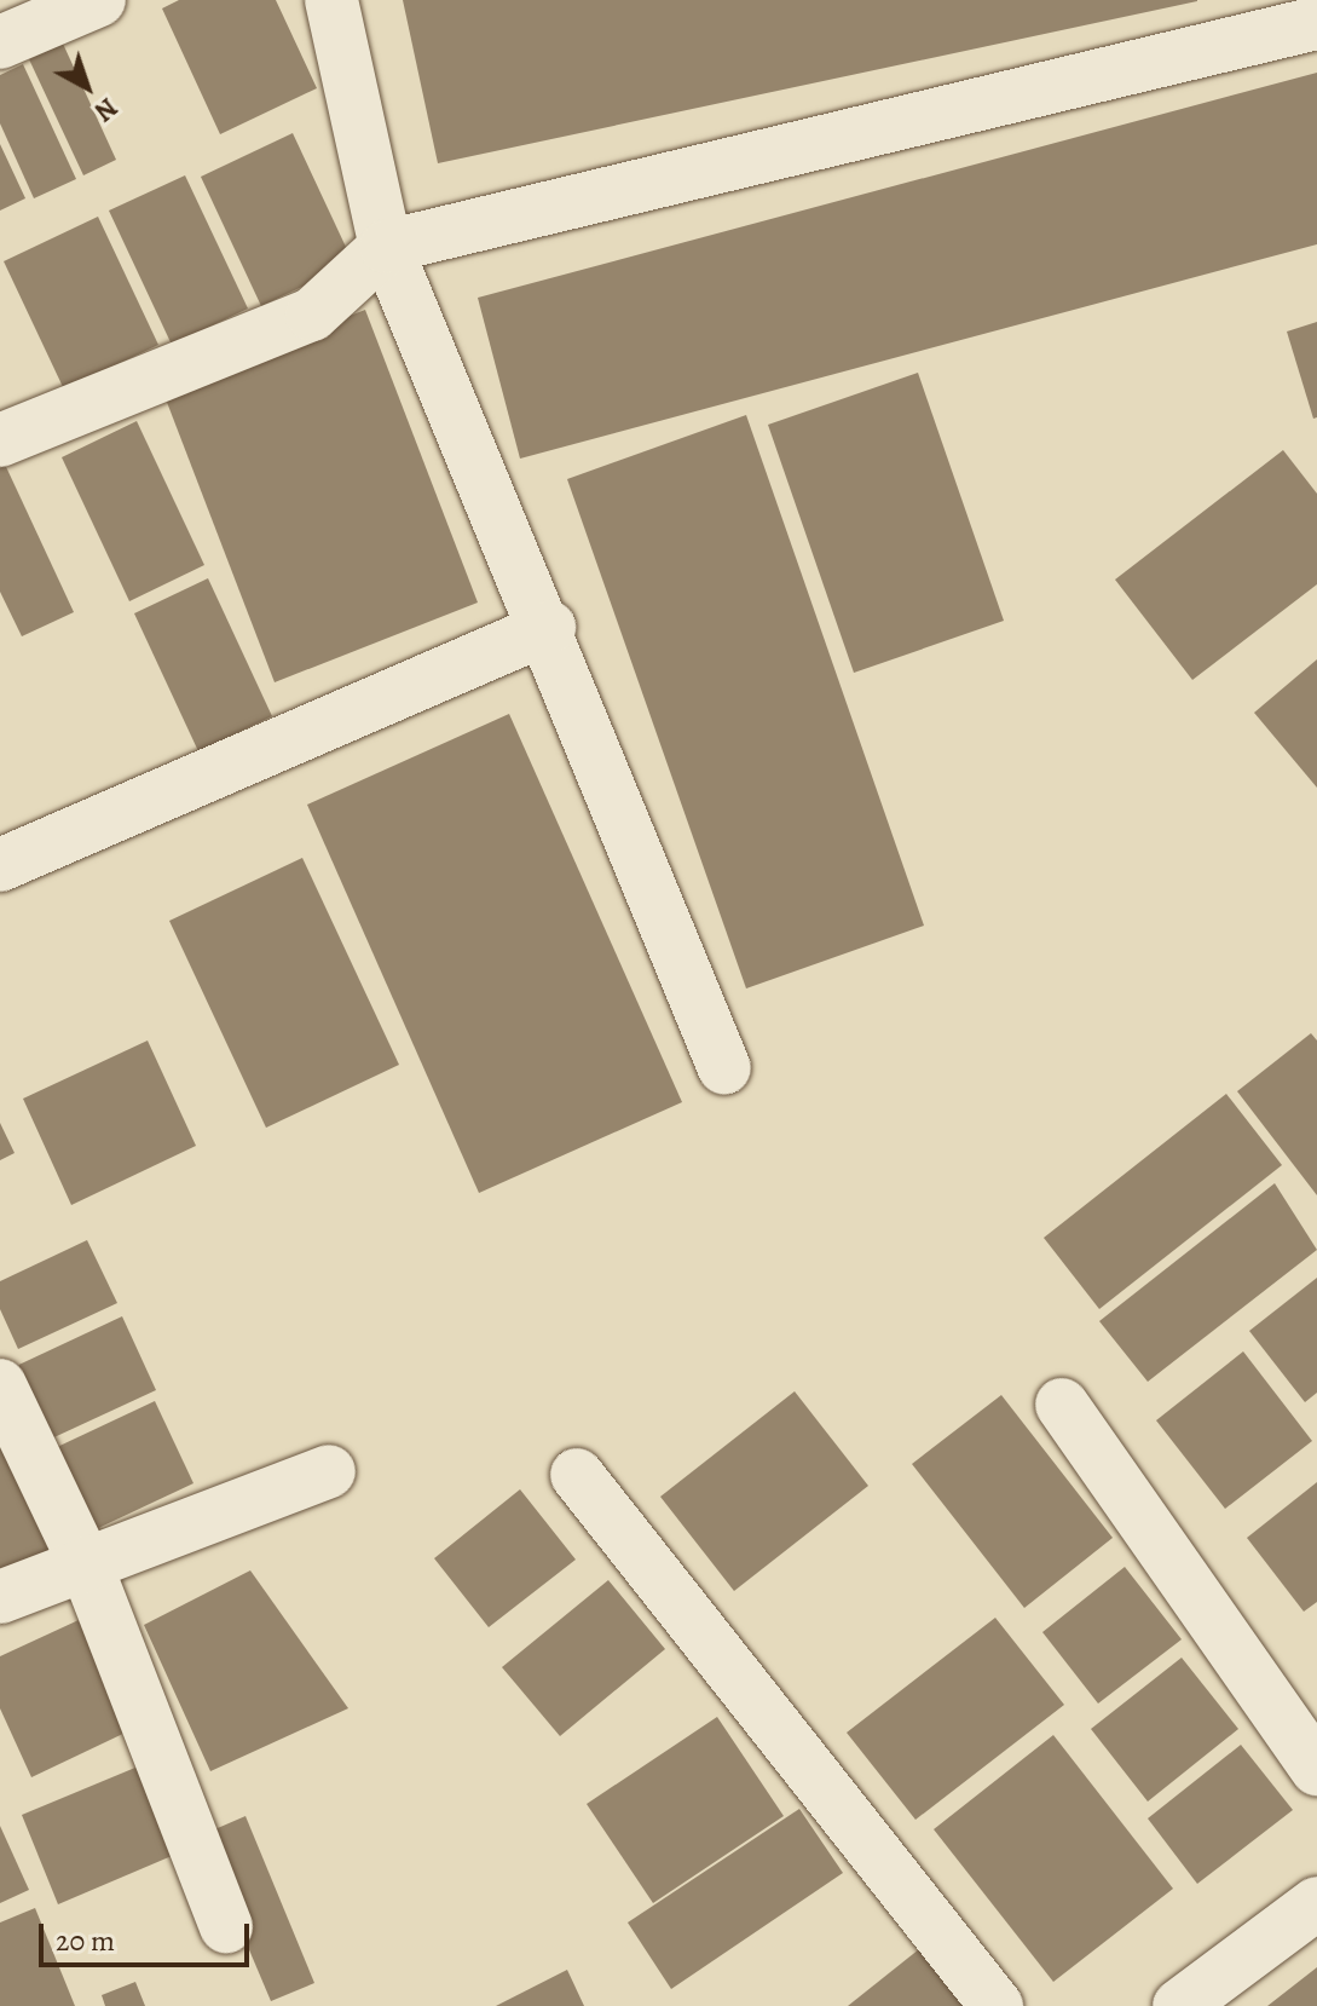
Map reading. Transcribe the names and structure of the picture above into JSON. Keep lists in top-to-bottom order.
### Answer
{
  "scale_bar": "20 m",
  "north": "bottom right"
}
